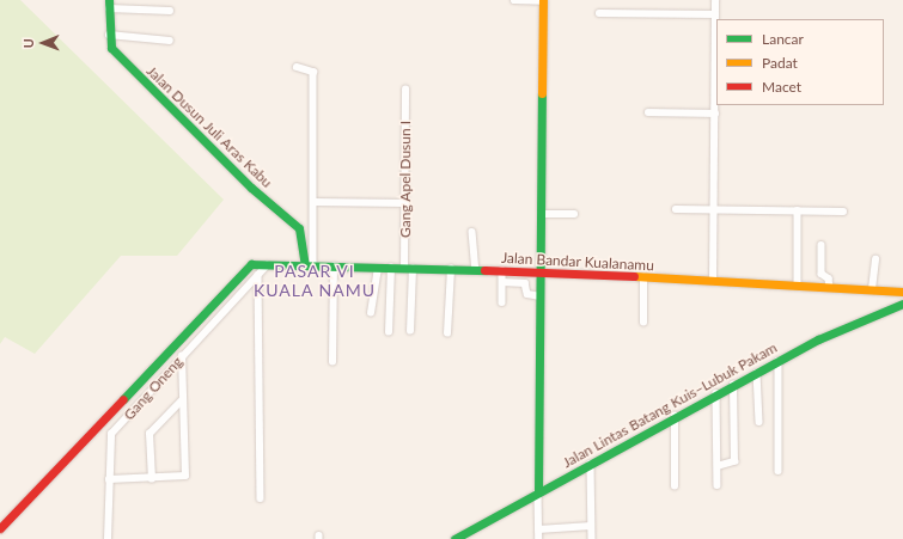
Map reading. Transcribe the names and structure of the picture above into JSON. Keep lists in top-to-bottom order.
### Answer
{
  "streets": {
    "main road": ["Jalan Dusun Juli Aras Kabu", "Jalan Bandar Kualanamu", "Jalan Lintas Batang Kuis–Lubuk Pakam"],
    "street": ["Gang Apel Dusun I", "Gang Oneng"]
  },
  "crossings": [
    ["Jalan Dusun Juli Aras Kabu", "Jalan Bandar Kualanamu"],
    ["Gang Apel Dusun I", "Jalan Bandar Kualanamu"],
    ["Jalan Bandar Kualanamu", "Gang Oneng"]
  ],
  "districts": ["PASAR VI KUALA NAMU"],
  "legend": ["Lancar", "Padat", "Macet"],
  "north": "left"
}
